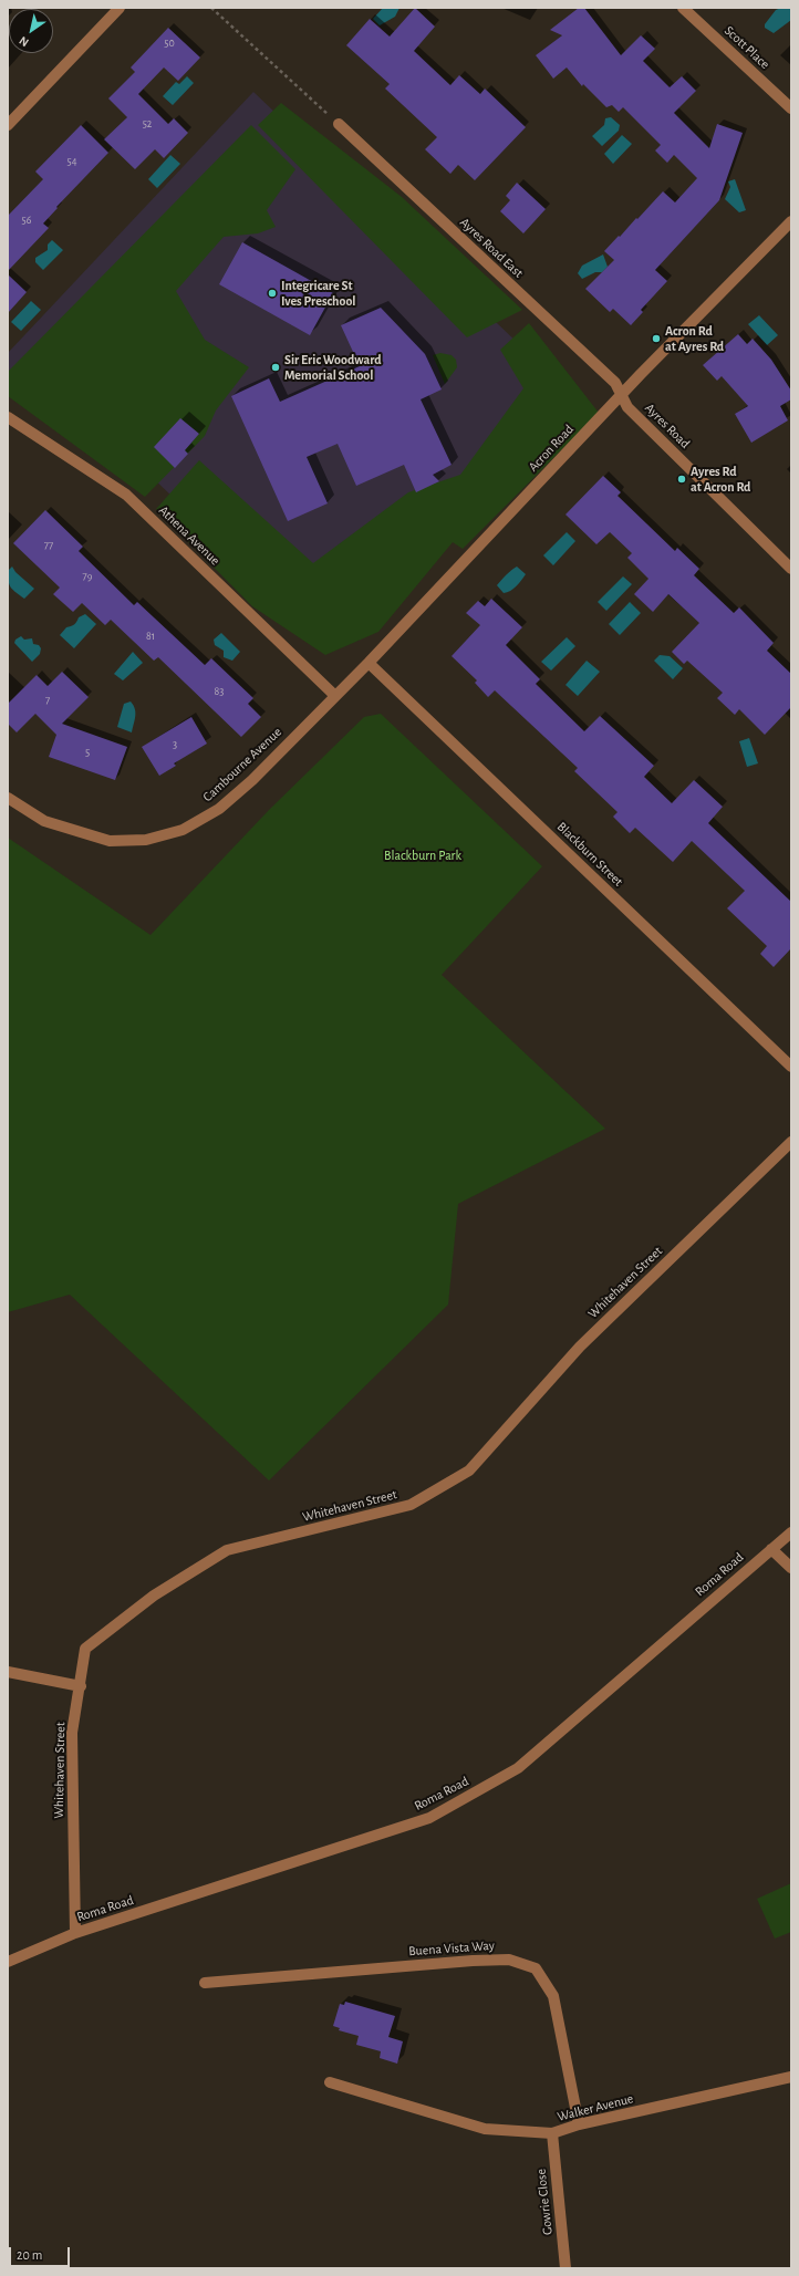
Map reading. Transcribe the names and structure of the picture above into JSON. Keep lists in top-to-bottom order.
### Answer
{
  "streets": {
    "street": [
      "Scott Place",
      "Ayres Road East",
      "Ayres Road",
      "Acron Road",
      "Athena Avenue",
      "Cambourne Avenue",
      "Blackburn Street",
      "Whitehaven Street",
      "Roma Road",
      "Buena Vista Way",
      "Walker Avenue",
      "Gowrie Close"
    ]
  },
  "crossings": [
    ["Ayres Road East", "Ayres Road"],
    ["Ayres Road East", "Acron Road"],
    ["Ayres Road", "Acron Road"],
    ["Acron Road", "Athena Avenue"],
    ["Acron Road", "Cambourne Avenue"],
    ["Acron Road", "Blackburn Street"],
    ["Athena Avenue", "Cambourne Avenue"],
    ["Whitehaven Street", "Roma Road"],
    ["Buena Vista Way", "Walker Avenue"],
    ["Walker Avenue", "Gowrie Close"]
  ],
  "parks": ["Blackburn Park"],
  "places": [
    "Integricare St Ives Preschool",
    "Acron Rd at Ayres Rd",
    "Sir Eric Woodward Memorial School",
    "Ayres Rd at Acron Rd"
  ],
  "house_numbers": [
    "50",
    "52",
    "54",
    "56",
    "77",
    "79",
    "81",
    "83",
    "7",
    "3",
    "5"
  ],
  "scale_bar": "20 m",
  "north": "bottom left"
}
